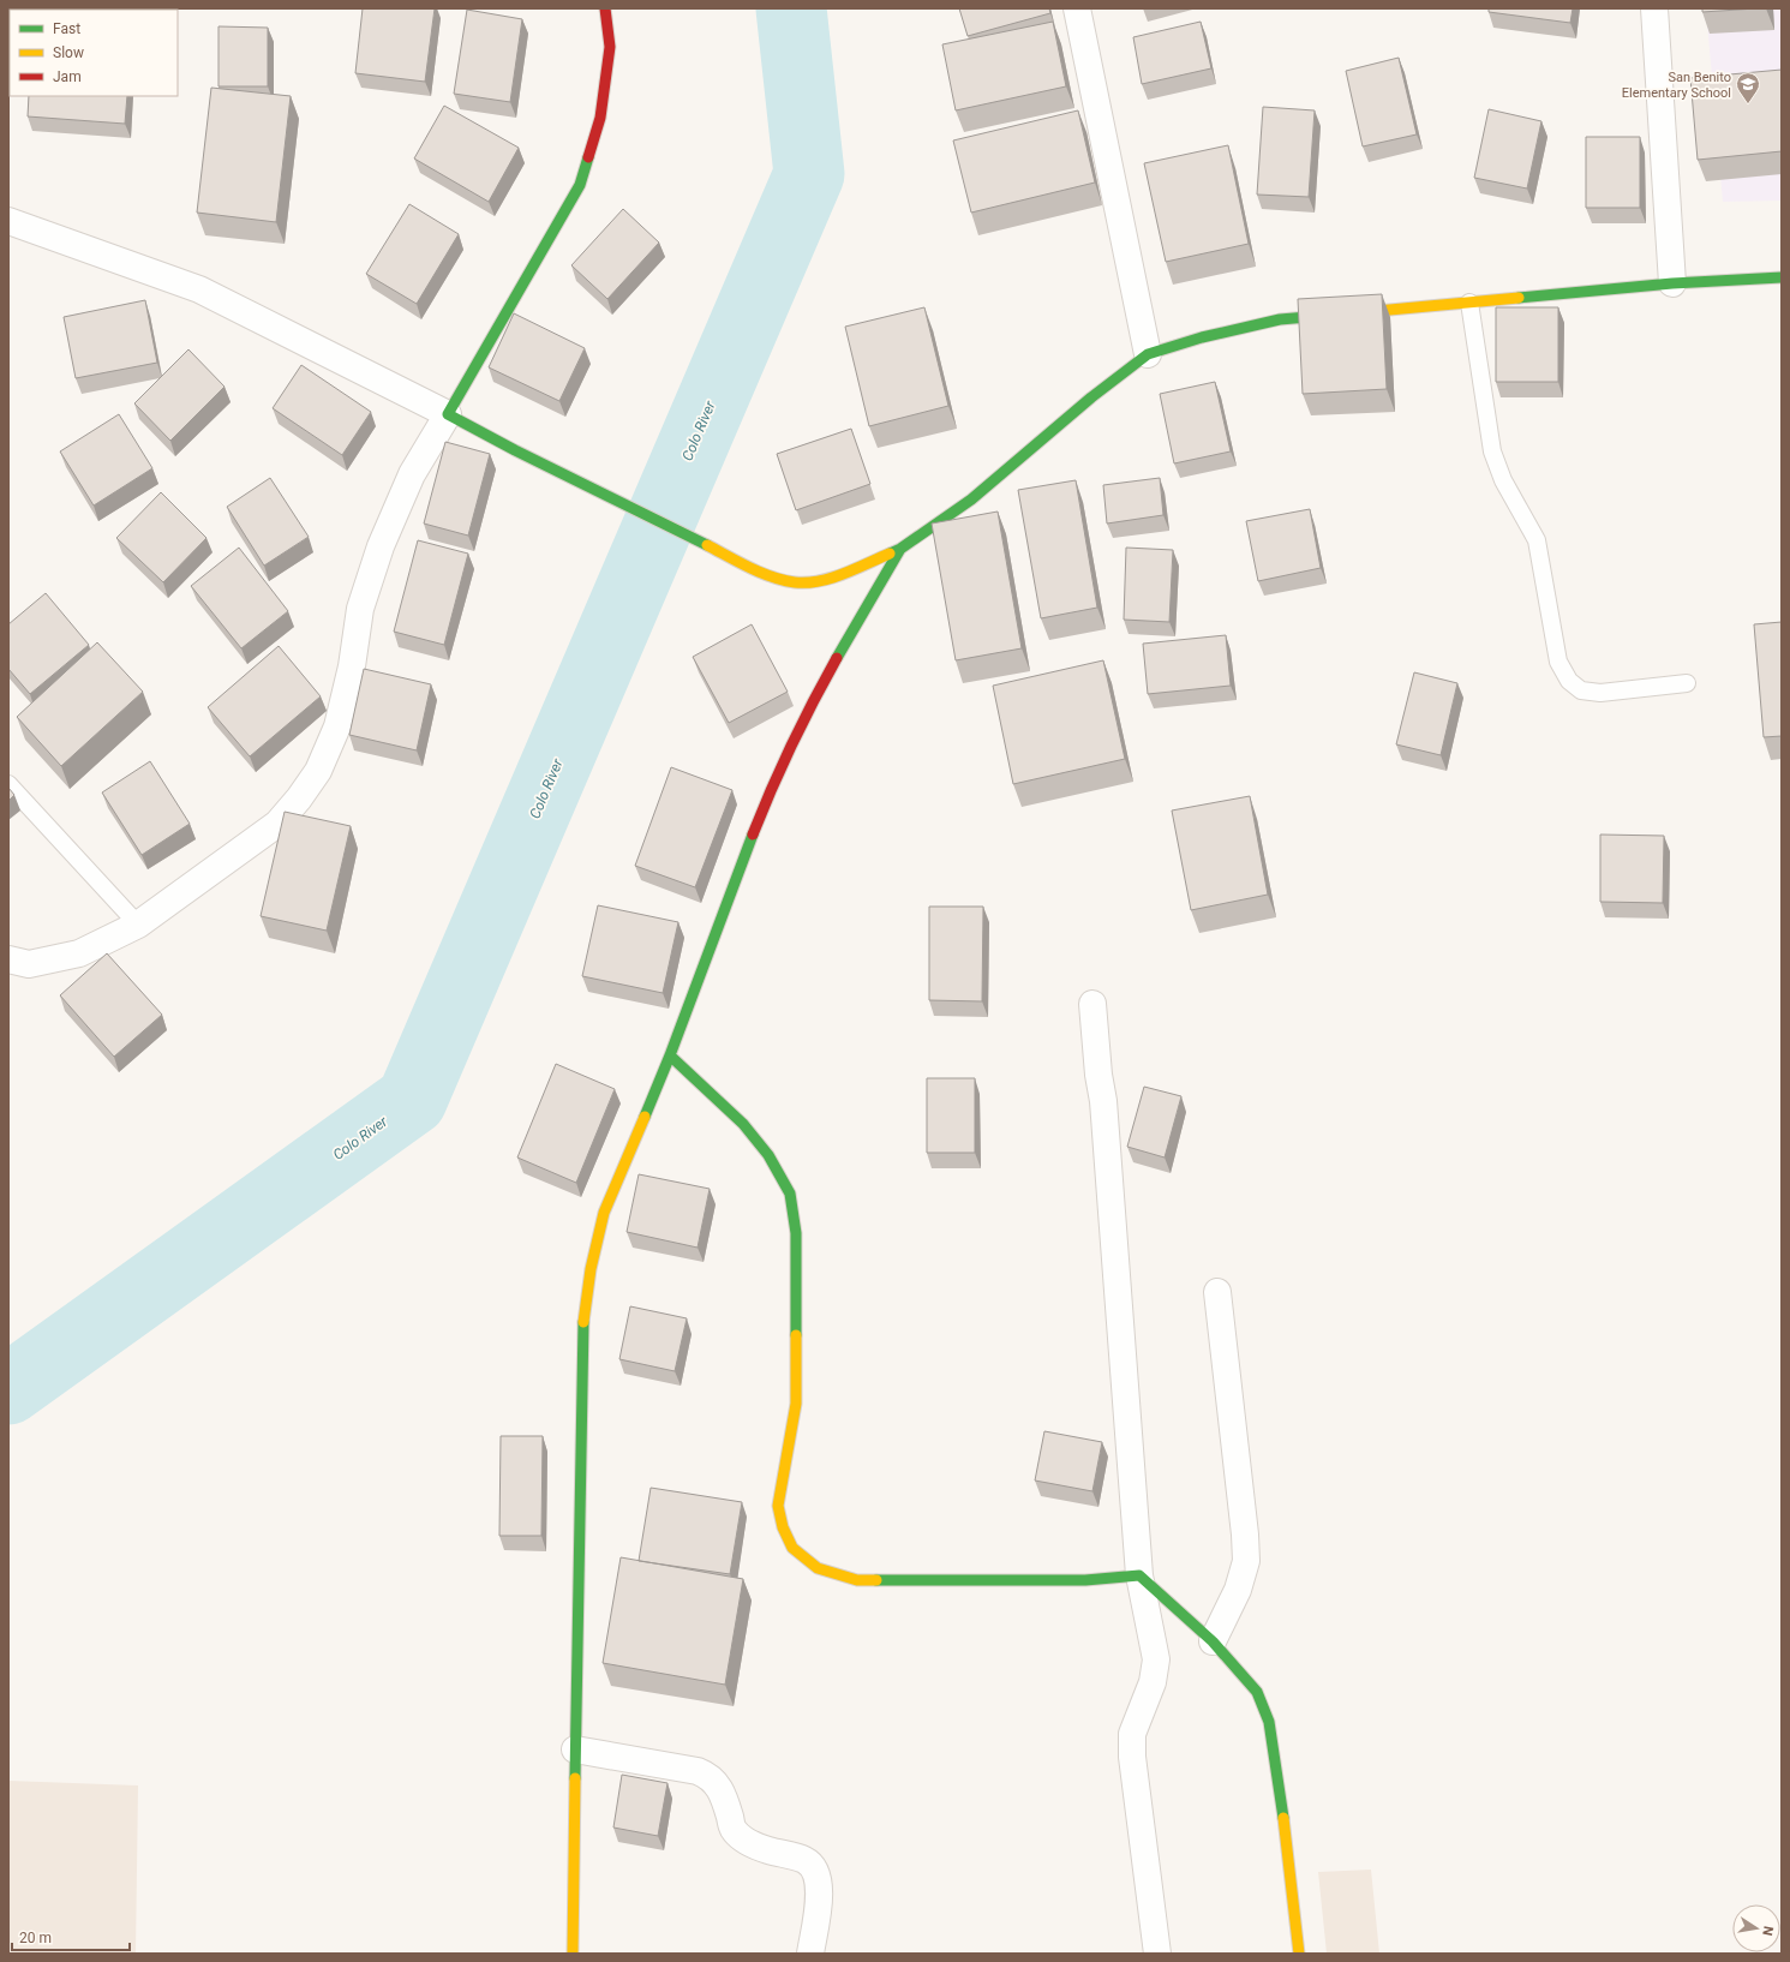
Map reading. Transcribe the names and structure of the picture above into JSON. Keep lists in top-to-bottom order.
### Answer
{
  "water": ["Colo River"],
  "places": {
    "school or university": ["San Benito Elementary School"]
  },
  "legend": ["Fast", "Slow", "Jam"],
  "scale_bar": "20 m",
  "north": "right"
}
